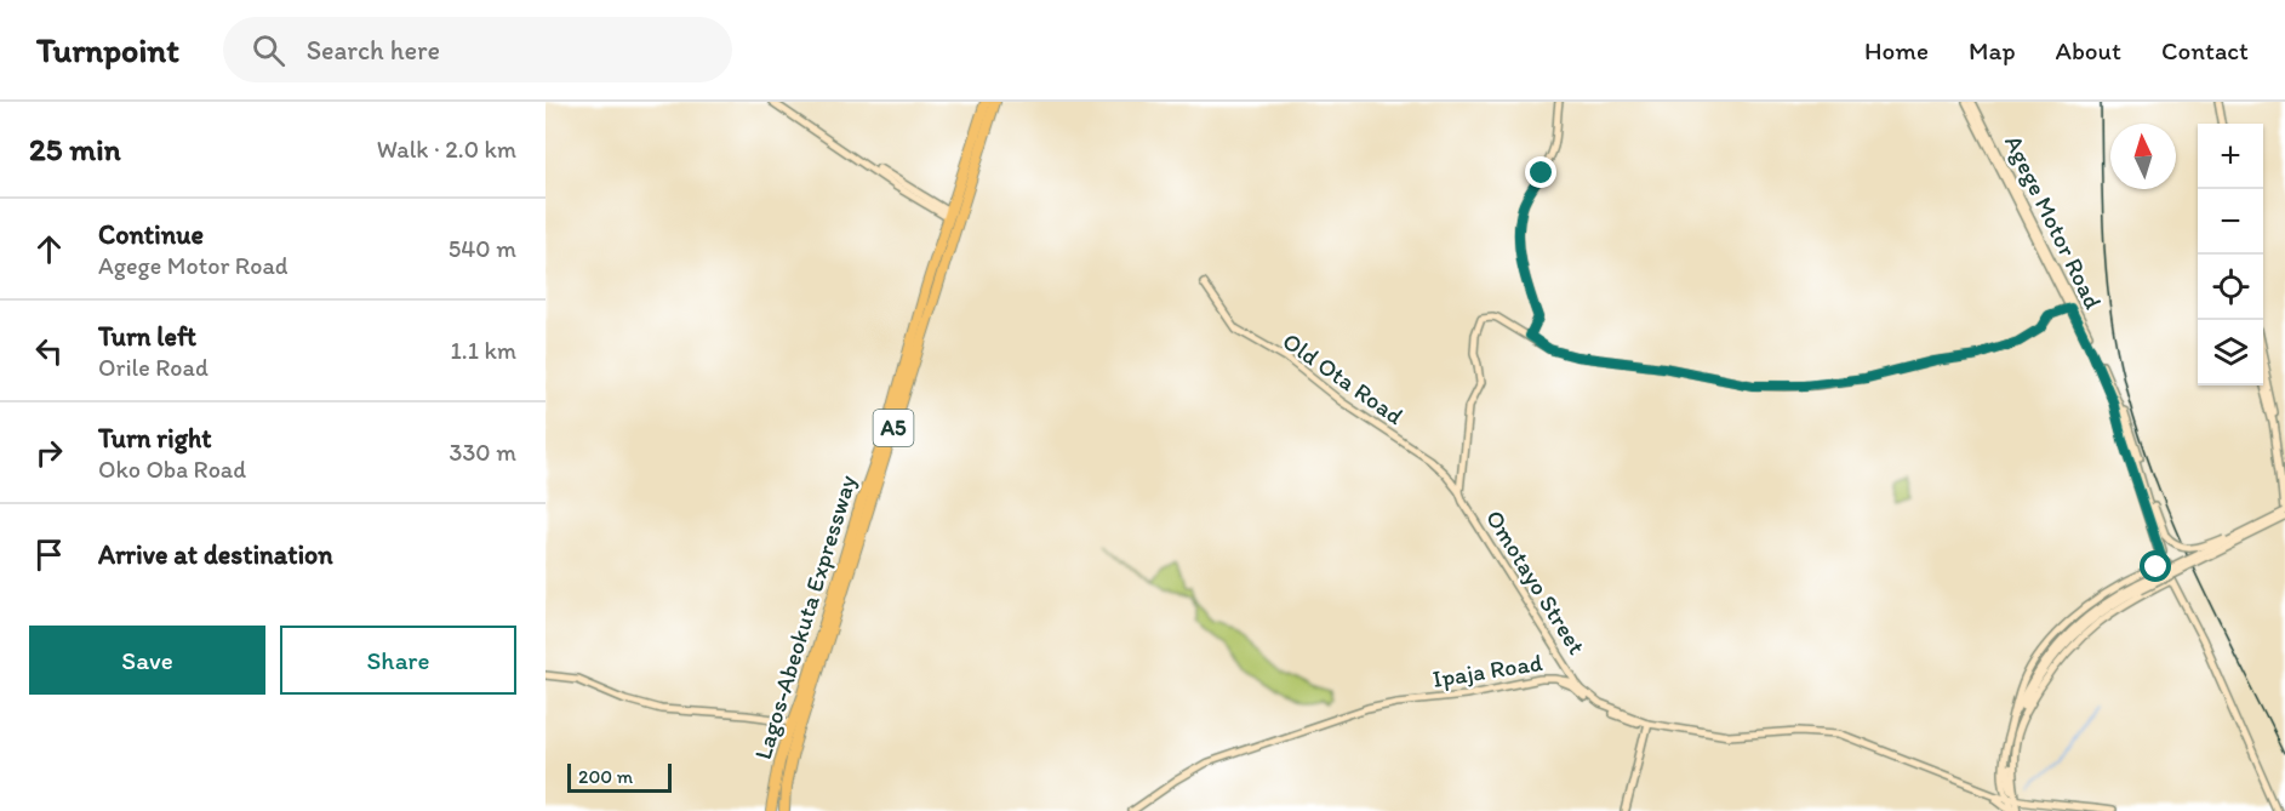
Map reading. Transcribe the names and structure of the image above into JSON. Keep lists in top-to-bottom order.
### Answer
{
  "streets": {
    "highway": ["A5", "Lagos-Abeokuta Expressway"],
    "main road": [
      "Agege Motor Road",
      "Old Ota Road",
      "Omotayo Street",
      "Ipaja Road"
    ]
  },
  "crossings": [
    ["Old Ota Road", "Omotayo Street"],
    ["Omotayo Street", "Ipaja Road"]
  ],
  "scale_bar": "200 m",
  "north": "top",
  "page": {
    "header": "Turnpoint",
    "search": "Search here",
    "nav": [
      "Home",
      "Map",
      "About",
      "Contact"
    ],
    "heading": ["25 min", "Walk · 2.0 km"],
    "map_buttons": ["+", "−"],
    "list": [
      ["Continue", "Agege Motor Road", "540 m"],
      ["Turn left", "Orile Road", "1.1 km"],
      ["Turn right", "Oko Oba Road", "330 m"],
      "Arrive at destination"
    ],
    "buttons": ["Save", "Share"],
    "scale": "200 m"
  }
}
